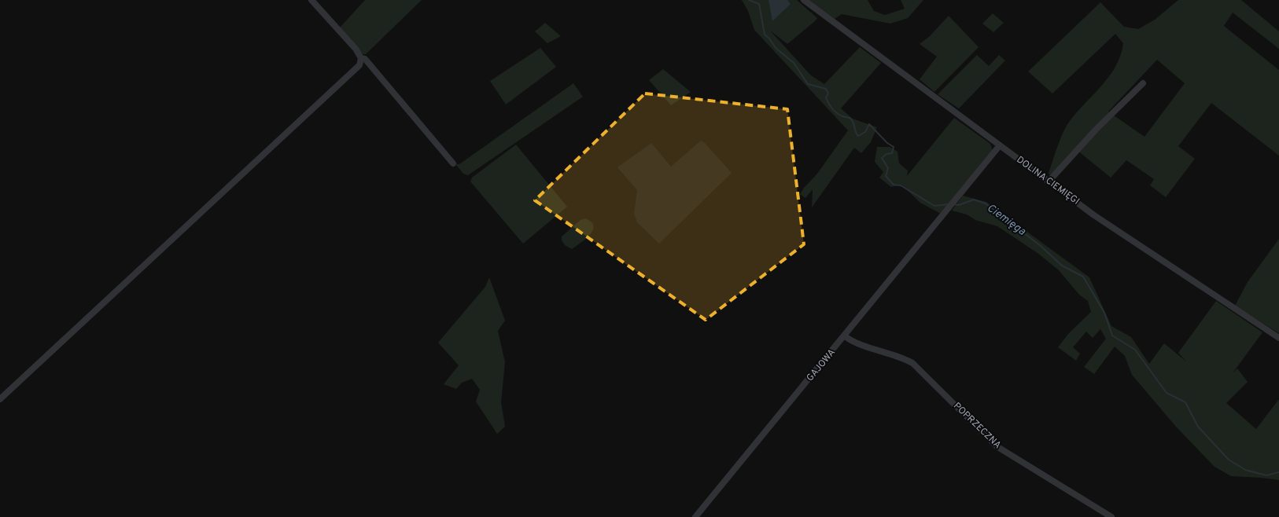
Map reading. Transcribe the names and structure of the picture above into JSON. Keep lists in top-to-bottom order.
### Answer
{
  "streets": {
    "street": ["DOLINA CIEMIĘGI", "GAJOWA", "POPRZECZNA"]
  },
  "crossings": [
    ["DOLINA CIEMIĘGI", "GAJOWA"],
    ["GAJOWA", "POPRZECZNA"]
  ],
  "water": ["Ciemięga"]
}
